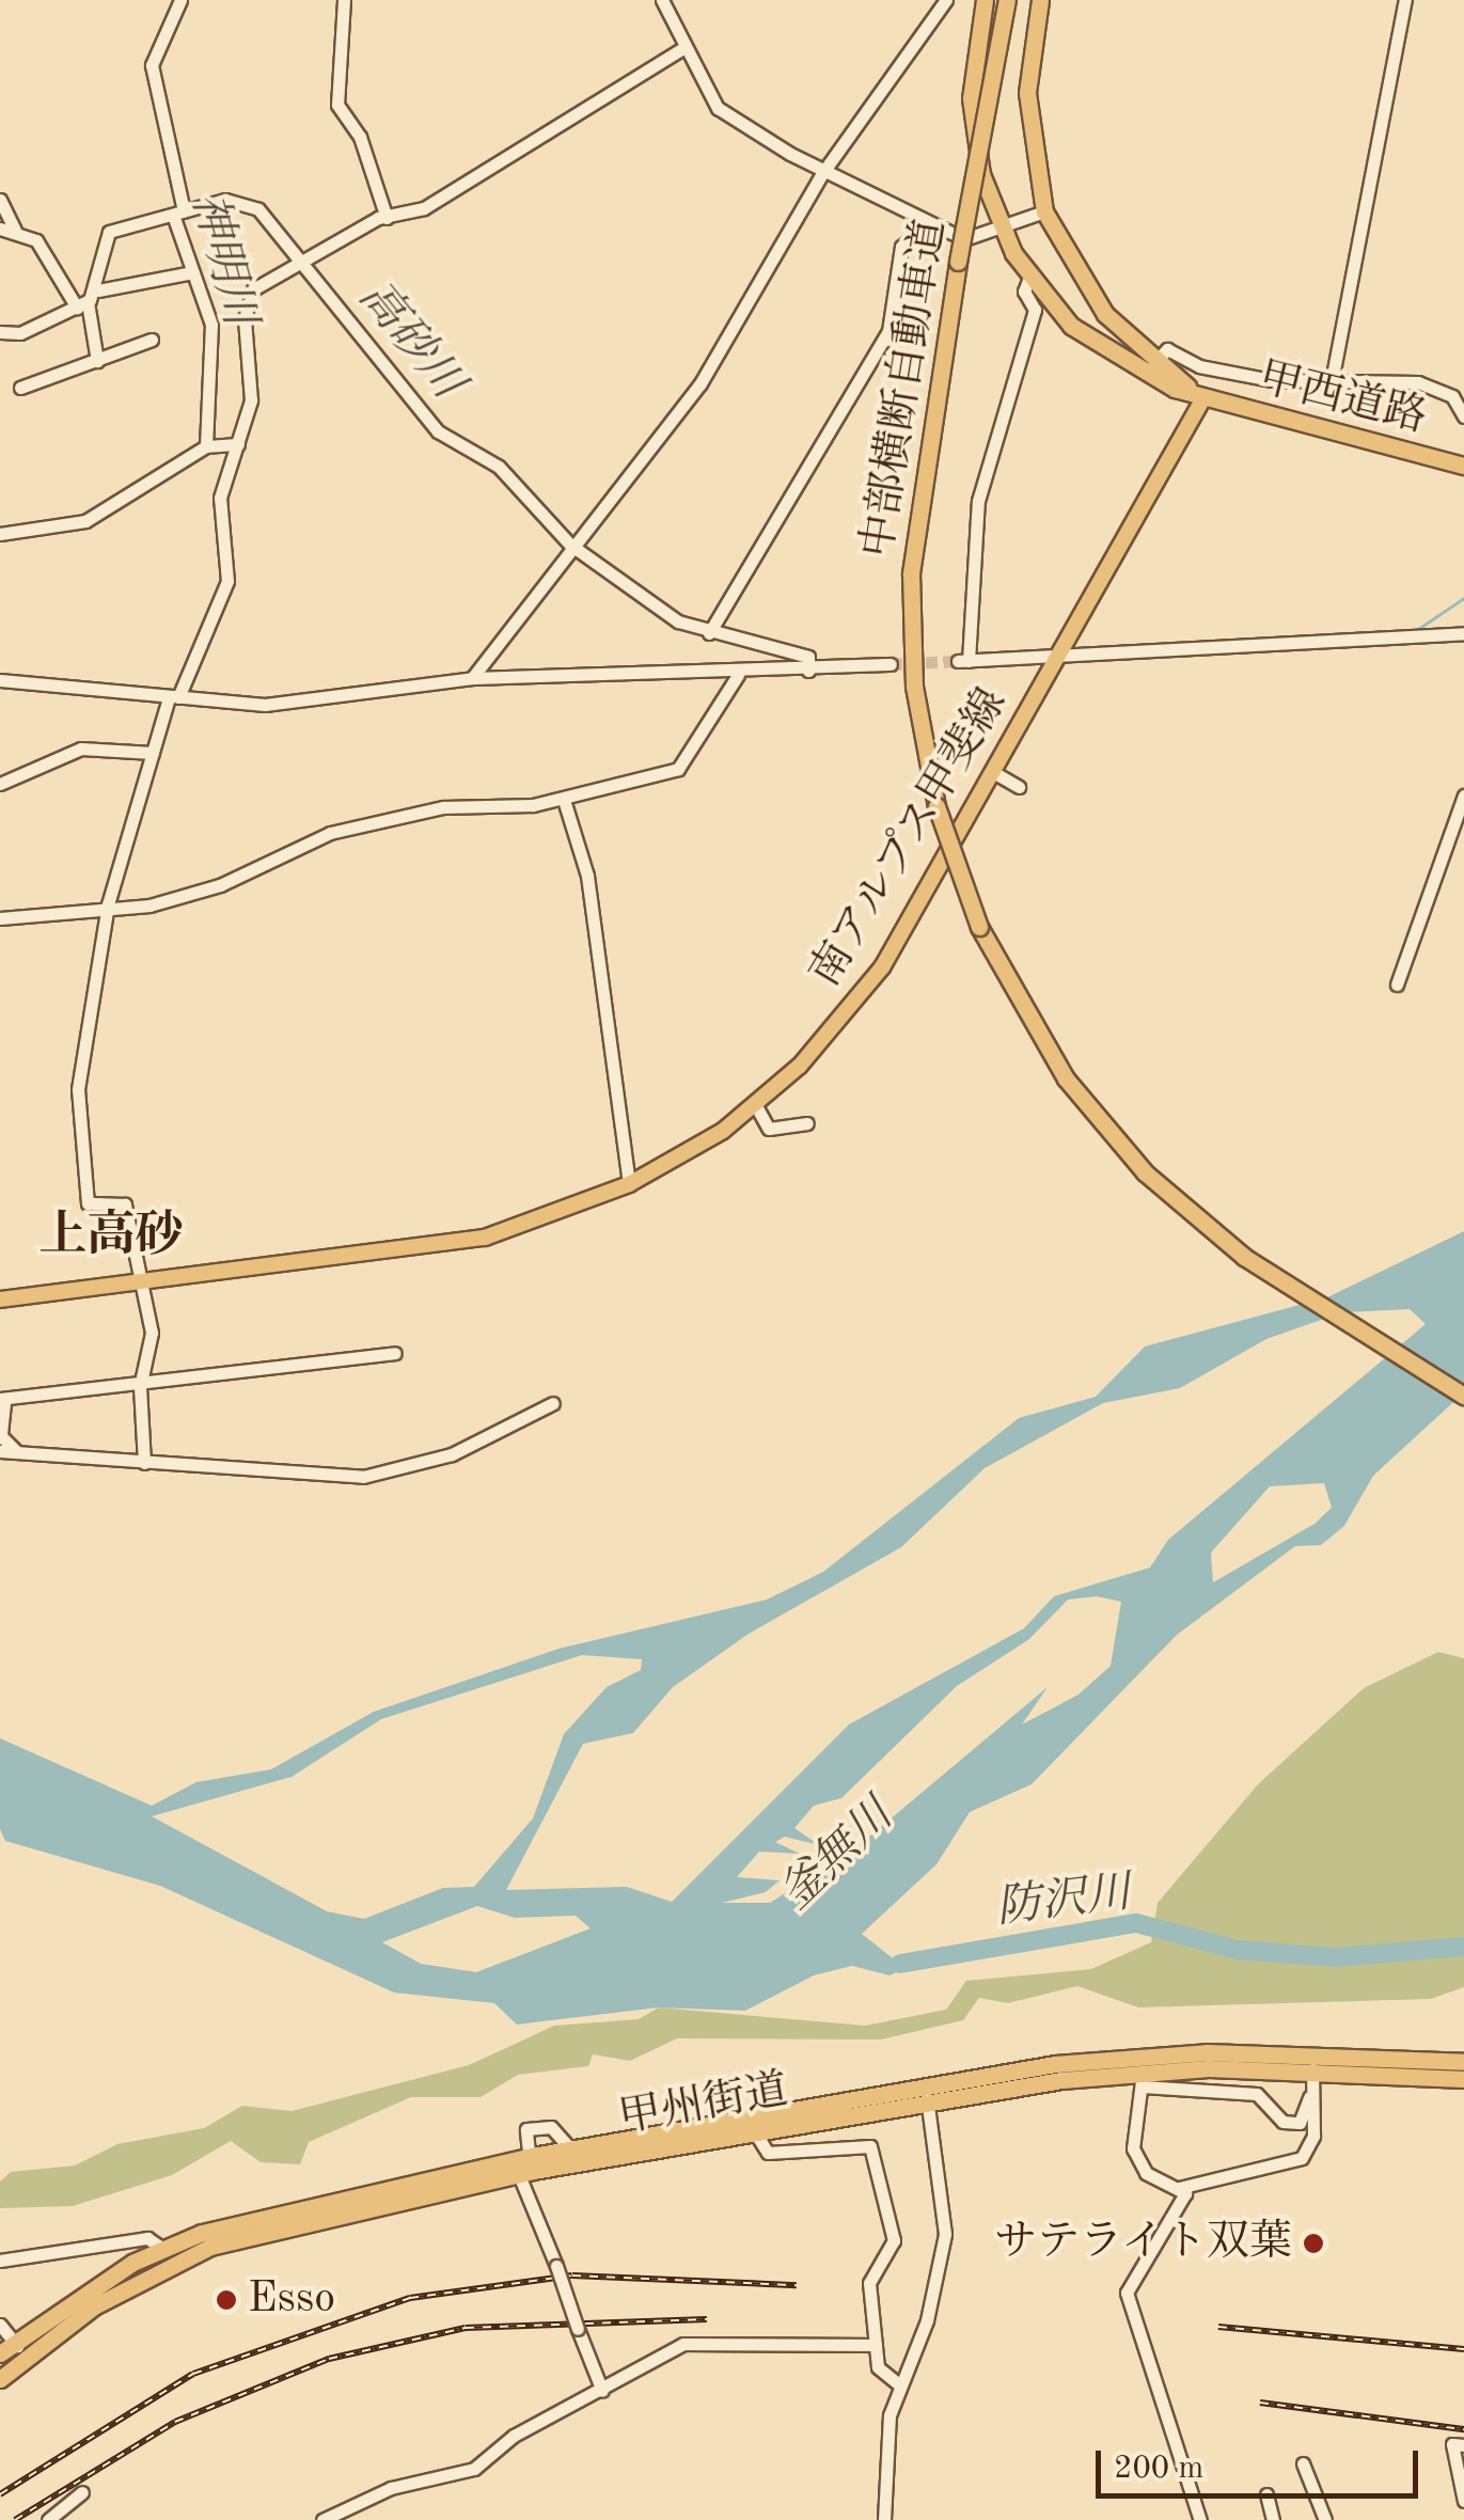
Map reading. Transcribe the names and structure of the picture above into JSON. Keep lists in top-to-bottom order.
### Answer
{
  "streets": {
    "highway": ["中部横断自動車道", "甲西道路", "甲州街道"],
    "main road": ["南アルプス甲斐線"]
  },
  "crossings": [
    ["甲西道路", "南アルプス甲斐線"]
  ],
  "districts": ["上高砂"],
  "water": [
    "神明川",
    "高砂川",
    "釜無川",
    "防沢川"
  ],
  "places": ["サテライト双葉", "Esso"],
  "scale_bar": "200 m"
}
